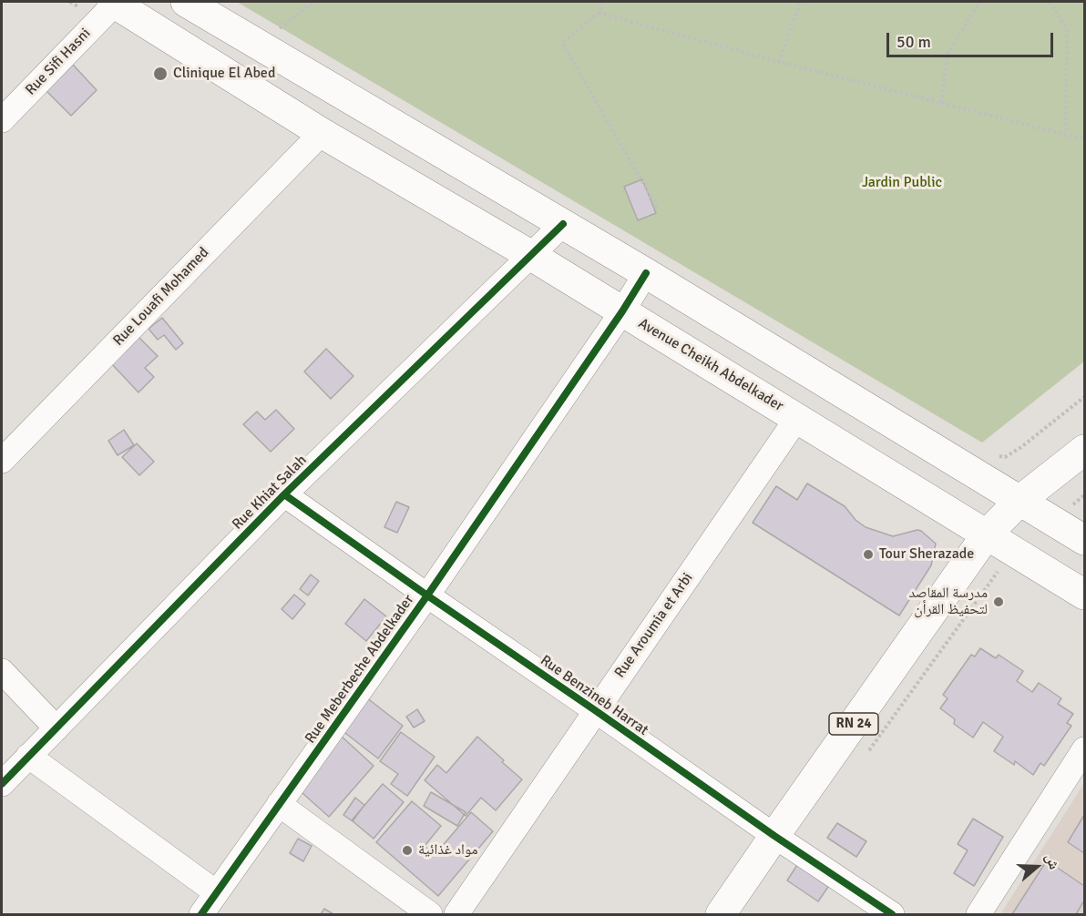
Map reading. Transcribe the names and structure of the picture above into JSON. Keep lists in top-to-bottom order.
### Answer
{
  "streets": {
    "main road": ["Avenue Cheikh Abdelkader", "RN 24"],
    "street": [
      "Rue Sifi Hasni",
      "Rue Louafi Mohamed",
      "Rue Khiat Salah",
      "Rue Aroumia et Arbi",
      "Rue Meberbeche Abdelkader",
      "Rue Benzineb Harrat"
    ]
  },
  "crossings": [
    ["Rue Sifi Hasni", "Avenue Cheikh Abdelkader"],
    ["Rue Louafi Mohamed", "Avenue Cheikh Abdelkader"],
    ["Avenue Cheikh Abdelkader", "Rue Khiat Salah"],
    ["Avenue Cheikh Abdelkader", "Rue Aroumia et Arbi"],
    ["Avenue Cheikh Abdelkader", "Rue Meberbeche Abdelkader"],
    ["Avenue Cheikh Abdelkader", "RN 24"],
    ["Rue Khiat Salah", "Rue Benzineb Harrat"],
    ["Rue Aroumia et Arbi", "Rue Benzineb Harrat"],
    ["Rue Meberbeche Abdelkader", "Rue Benzineb Harrat"],
    ["Rue Benzineb Harrat", "RN 24"]
  ],
  "parks": ["Jardin Public"],
  "places": [
    "Clinique El Abed",
    "Tour Sherazade",
    "مدرسة المقاصد لتحفيظ القرأن",
    "مواد غذائية"
  ],
  "scale_bar": "50 m",
  "north": "right"
}
